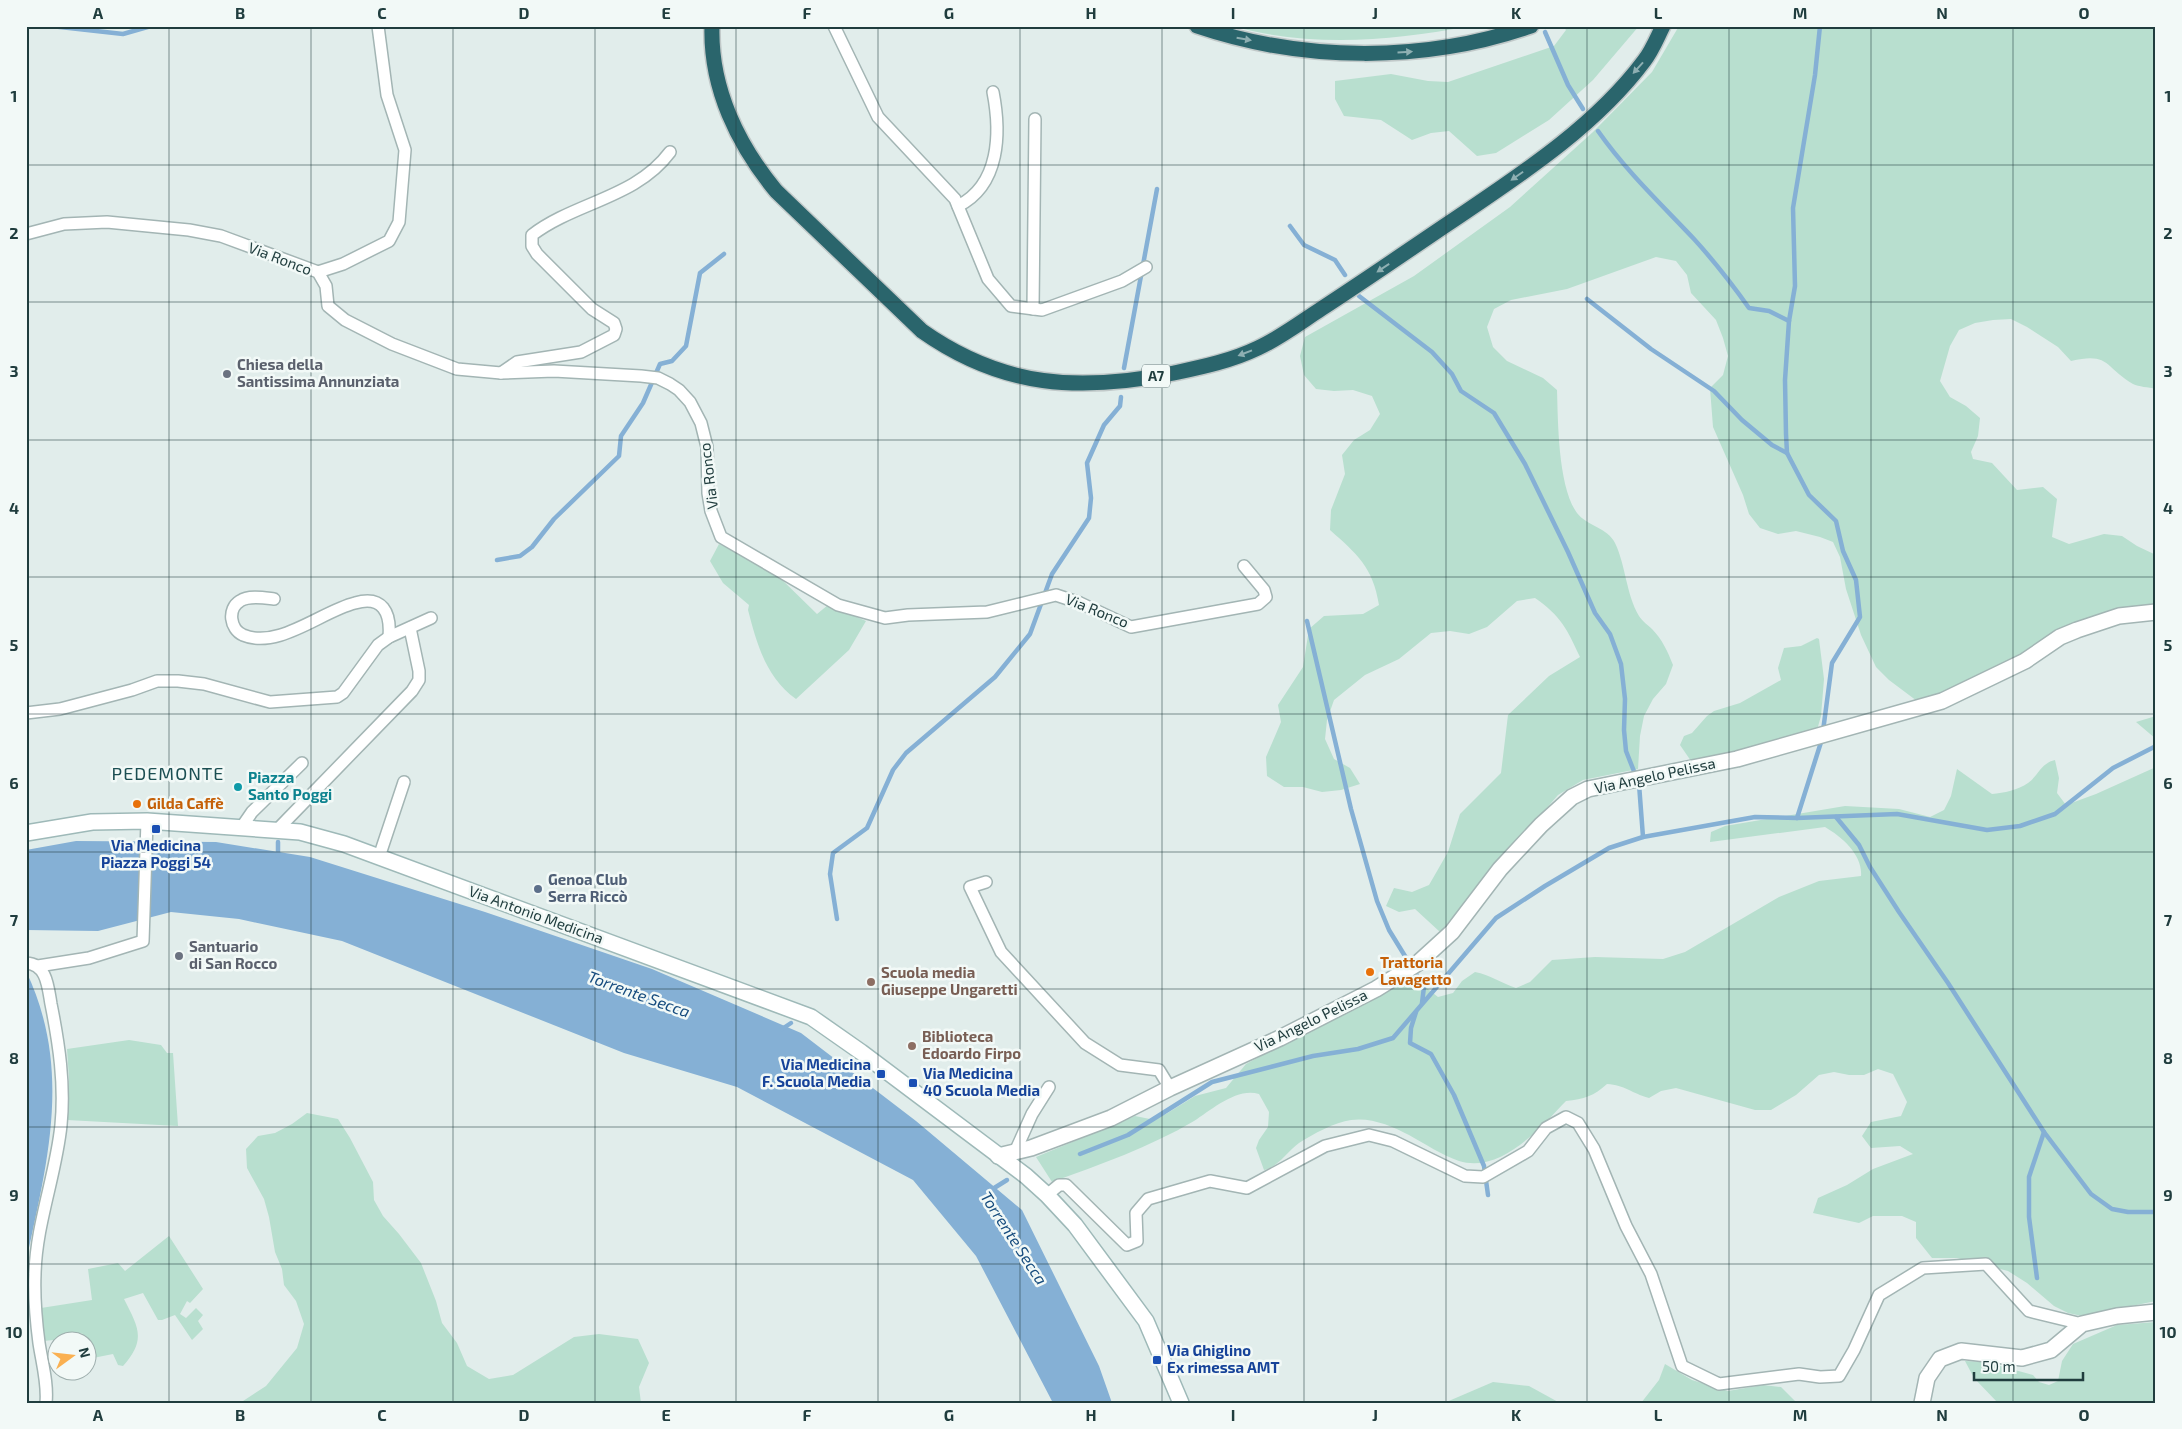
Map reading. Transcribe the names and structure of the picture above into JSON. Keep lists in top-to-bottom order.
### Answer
{
  "streets": {
    "highway": ["A7"],
    "street": ["Via Ronco", "Via Angelo Pelissa", "Via Antonio Medicina"]
  },
  "crossings": [
    ["Via Angelo Pelissa", "Via Antonio Medicina"]
  ],
  "districts": ["PEDEMONTE"],
  "water": ["Torrente Secca"],
  "places": {
    "other": [
      "Chiesa della Santissima Annunziata",
      "Piazza Santo Poggi",
      "Gilda Caffè",
      "Genoa Club Serra Riccò",
      "Santuario di San Rocco",
      "Trattoria Lavagetto",
      "Scuola media Giuseppe Ungaretti",
      "Biblioteca Edoardo Firpo"
    ],
    "transit": [
      "Via Medicina Piazza Poggi 54",
      "Via Medicina F. Scuola Media",
      "Via Medicina 40 Scuola Media",
      "Via Ghiglino Ex rimessa AMT"
    ]
  },
  "scale_bar": "50 m",
  "north": "right",
  "grid": {
    "columns": [
      "A",
      "B",
      "C",
      "D",
      "E",
      "F",
      "G",
      "H",
      "I",
      "J",
      "K",
      "L",
      "M",
      "N",
      "O"
    ],
    "rows": [
      "1",
      "2",
      "3",
      "4",
      "5",
      "6",
      "7",
      "8",
      "9",
      "10"
    ]
  }
}
